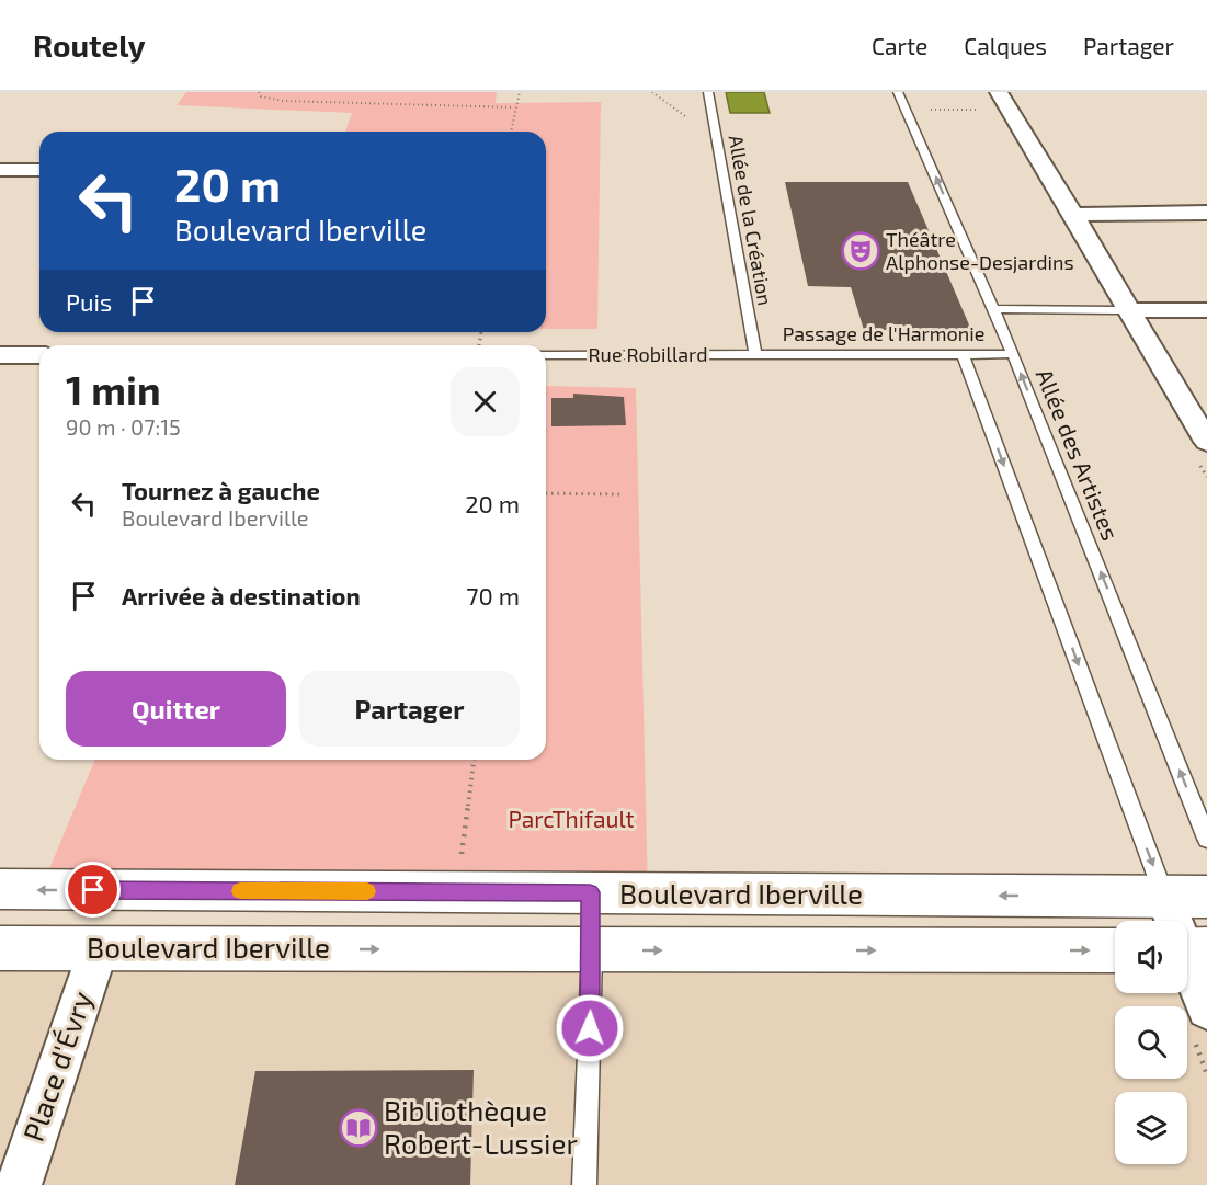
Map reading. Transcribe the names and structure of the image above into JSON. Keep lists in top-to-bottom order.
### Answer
{
  "streets": {
    "street": ["Boulevard Iberville", "Place d'Évry"],
    "lane": [
      "Allée de la Création",
      "Passage de l'Harmonie",
      "Rue Robillard",
      "Allée des Artistes"
    ]
  },
  "crossings": [
    ["Allée de la Création", "Passage de l'Harmonie"],
    ["Allée de la Création", "Rue Robillard"],
    ["Passage de l'Harmonie", "Rue Robillard"],
    ["Passage de l'Harmonie", "Allée des Artistes"],
    ["Boulevard Iberville", "Place d'Évry"]
  ],
  "parks": ["ParcThifault"],
  "places": {
    "theatre": ["Théâtre Alphonse-Desjardins"],
    "library": ["Bibliothèque Robert-Lussier"]
  },
  "page": {
    "header": "Routely",
    "nav": ["Carte", "Calques", "Partager"],
    "turn": ["20 m", "Boulevard Iberville"],
    "then": "Puis",
    "heading": ["1 min", "90 m · 07:15"],
    "list": [
      {
        "name": "Tournez à gauche",
        "note": "Boulevard Iberville",
        "value": "20 m"
      },
      {
        "name": "Arrivée à destination",
        "value": "70 m"
      }
    ],
    "buttons": ["Quitter", "Partager"]
  }
}
